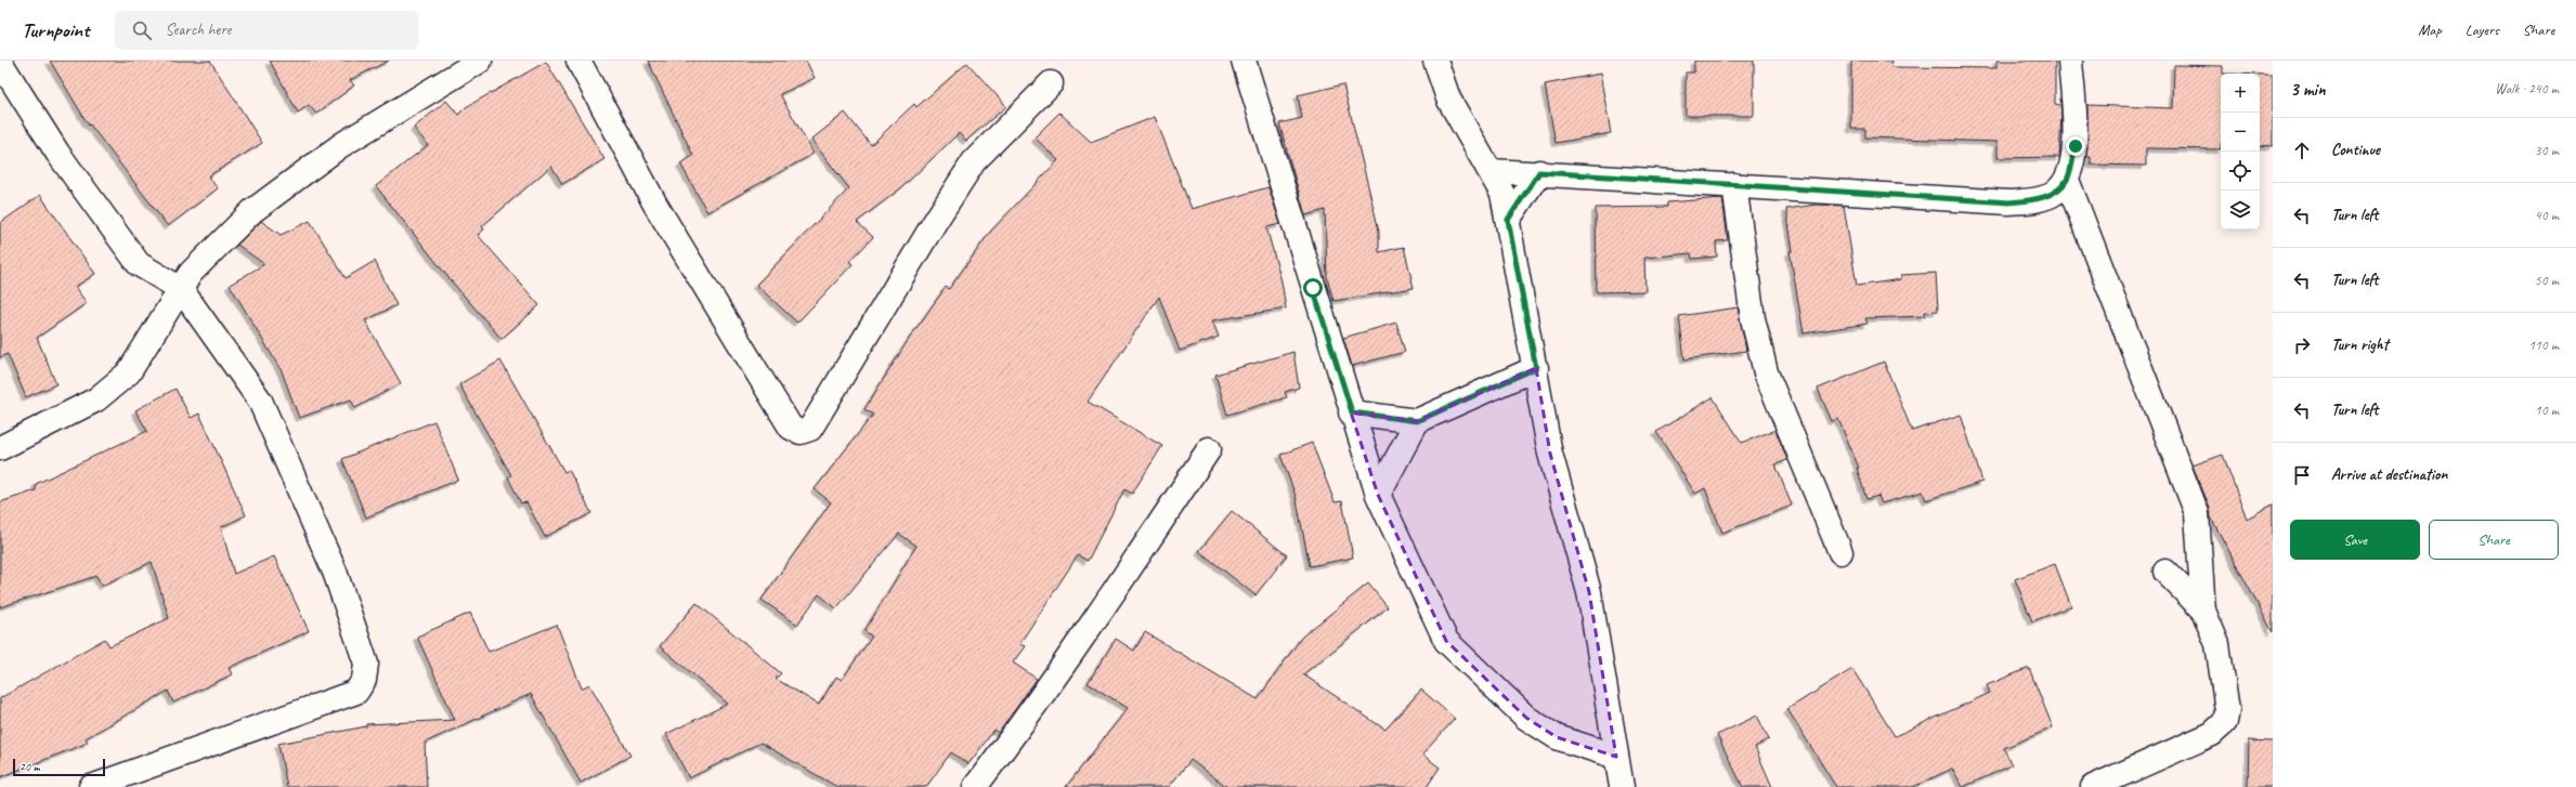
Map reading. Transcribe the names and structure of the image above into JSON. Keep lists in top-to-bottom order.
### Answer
{
  "scale_bar": "20 m",
  "page": {
    "header": "Turnpoint",
    "search": "Search here",
    "nav": ["Map", "Layers", "Share"],
    "heading": ["3 min", "Walk · 240 m"],
    "map_buttons": ["+", "−"],
    "list": [
      ["Continue", "30 m"],
      ["Turn left", "40 m"],
      ["Turn left", "50 m"],
      ["Turn right", "110 m"],
      ["Turn left", "10 m"],
      "Arrive at destination"
    ],
    "buttons": ["Save", "Share"],
    "scale": "20 m"
  }
}
